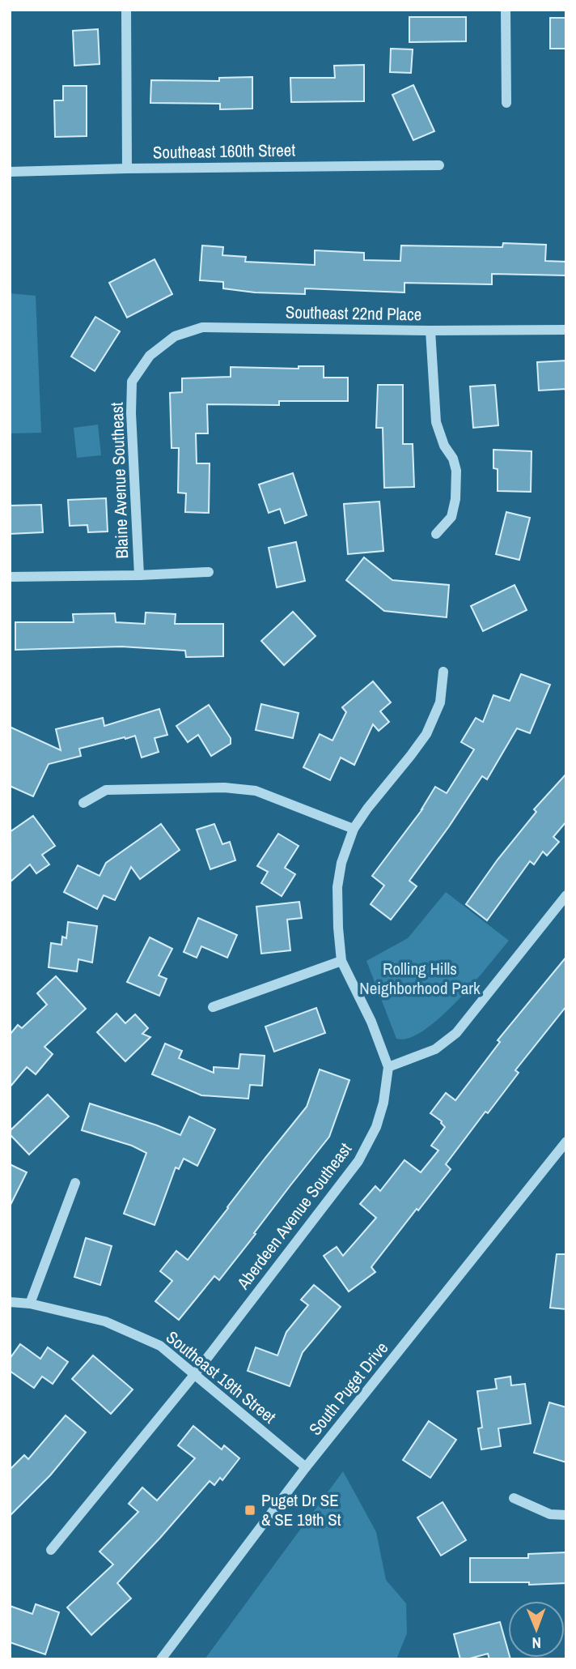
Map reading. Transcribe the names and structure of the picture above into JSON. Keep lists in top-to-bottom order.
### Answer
{
  "streets": {
    "street": [
      "Southeast 160th Street",
      "Southeast 22nd Place",
      "Blaine Avenue Southeast",
      "Aberdeen Avenue Southeast",
      "Southeast 19th Street",
      "South Puget Drive"
    ]
  },
  "crossings": [
    ["Southeast 22nd Place", "Blaine Avenue Southeast"],
    ["Aberdeen Avenue Southeast", "Southeast 19th Street"],
    ["Southeast 19th Street", "South Puget Drive"]
  ],
  "parks": ["Rolling Hills Neighborhood Park"],
  "places": {
    "transit": ["Puget Dr SE & SE 19th St"]
  },
  "north": "bottom"
}
